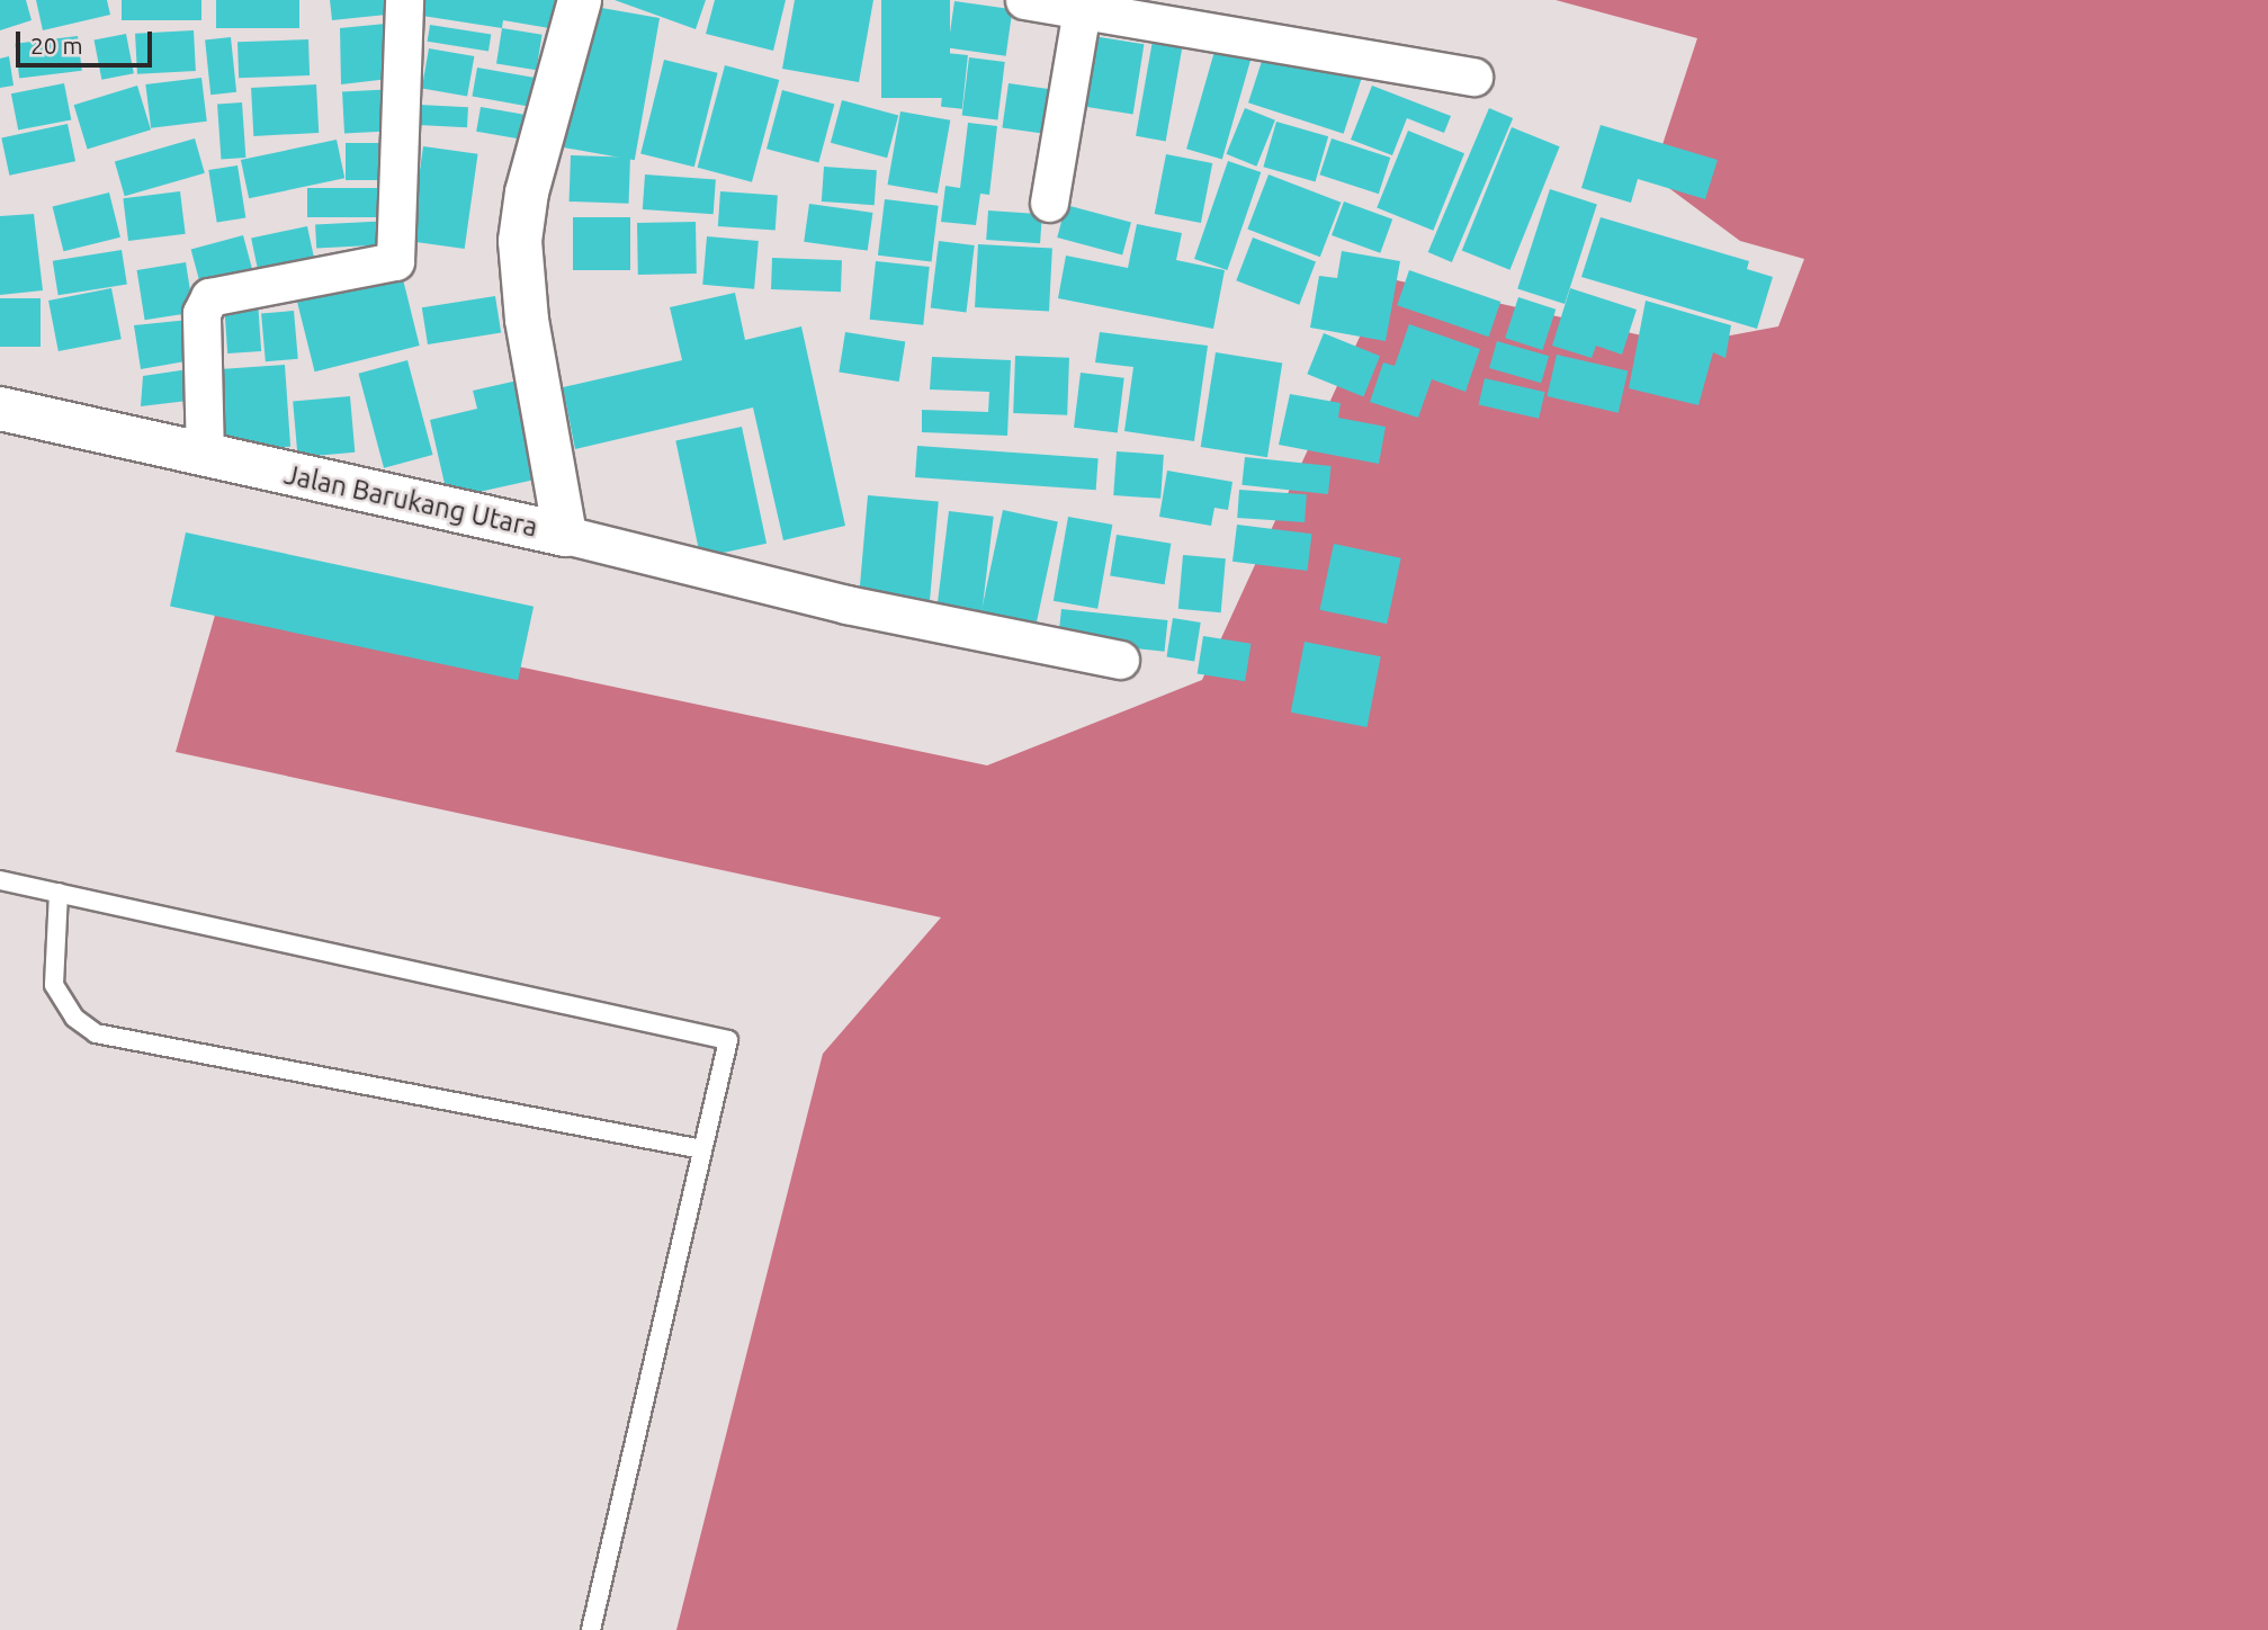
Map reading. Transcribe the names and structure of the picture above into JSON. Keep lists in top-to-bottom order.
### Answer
{
  "streets": {
    "street": ["Jalan Barukang Utara"]
  },
  "scale_bar": "20 m"
}
